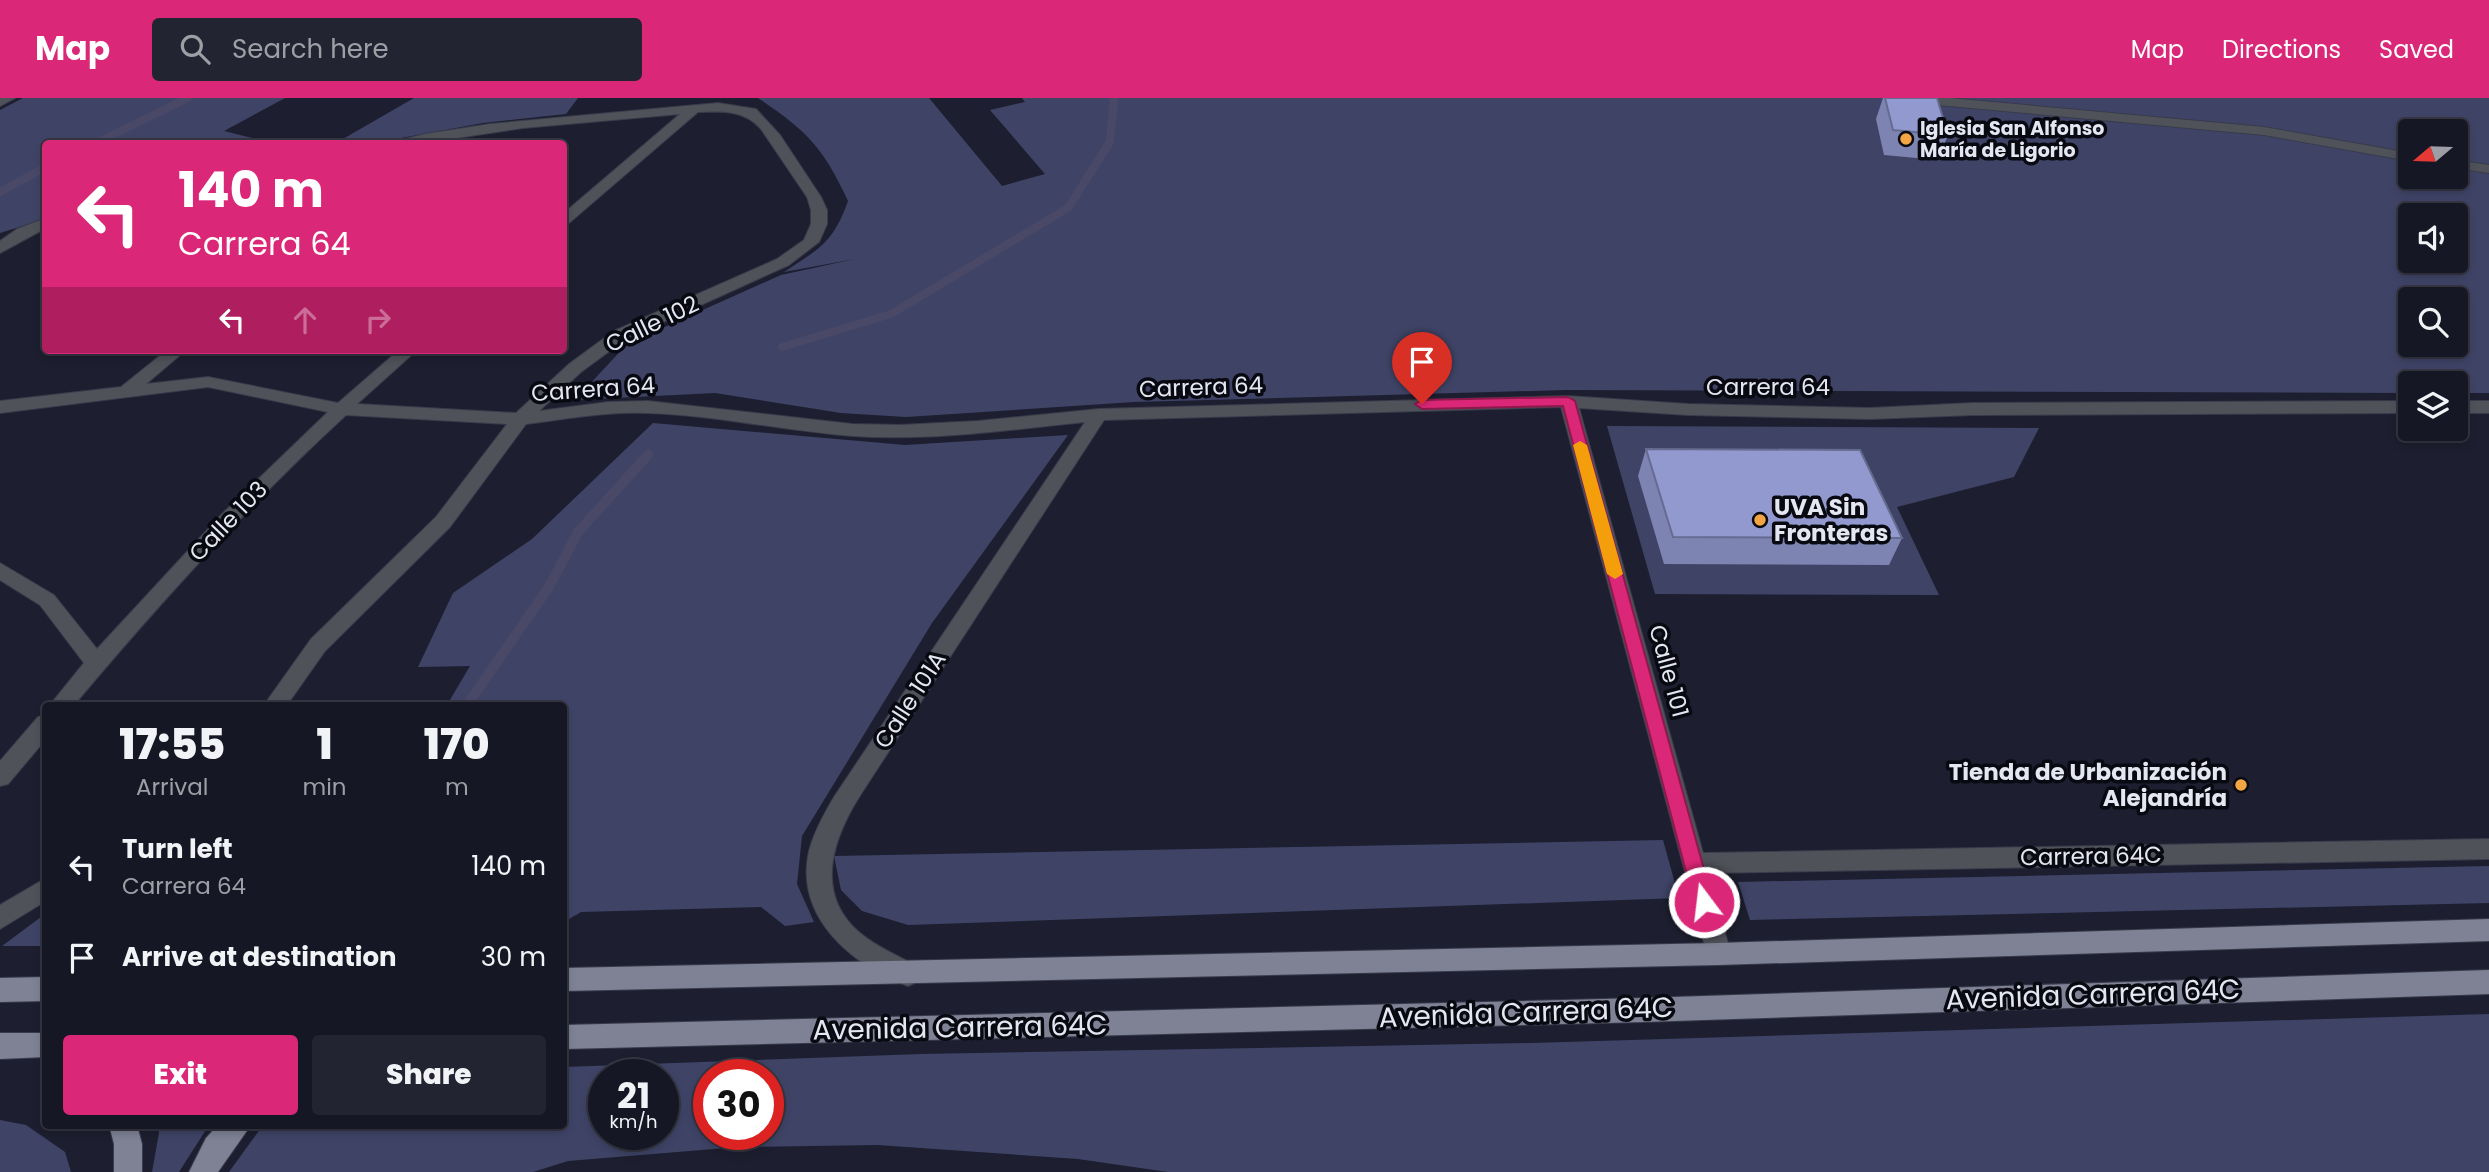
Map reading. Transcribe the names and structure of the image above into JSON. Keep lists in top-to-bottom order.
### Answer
{
  "streets": {
    "main road": ["Avenida Carrera 64C"],
    "street": [
      "Calle 102",
      "Carrera 64",
      "Calle 103",
      "Calle 101",
      "Calle 101A",
      "Carrera 64C"
    ]
  },
  "crossings": [
    ["Calle 102", "Carrera 64"],
    ["Carrera 64", "Calle 103"],
    ["Carrera 64", "Calle 101"],
    ["Carrera 64", "Calle 101A"],
    ["Calle 101", "Carrera 64C"],
    ["Calle 101", "Avenida Carrera 64C"],
    ["Calle 101A", "Avenida Carrera 64C"]
  ],
  "places": ["Iglesia San Alfonso María de Ligorio", "UVA Sin Fronteras", "Tienda de Urbanización Alejandría"],
  "north": "left",
  "page": {
    "header": "Map",
    "search": "Search here",
    "nav": ["Map", "Directions", "Saved"],
    "turn": ["140 m", "Carrera 64"],
    "eta": [
      "17:55",
      "Arrival",
      "1",
      "min",
      "170",
      "m"
    ],
    "list": [
      {
        "name": "Turn left",
        "note": "Carrera 64",
        "value": "140 m"
      },
      {
        "name": "Arrive at destination",
        "value": "30 m"
      }
    ],
    "buttons": ["Exit", "Share"],
    "speed": "21 km/h",
    "limit": "30"
  }
}
